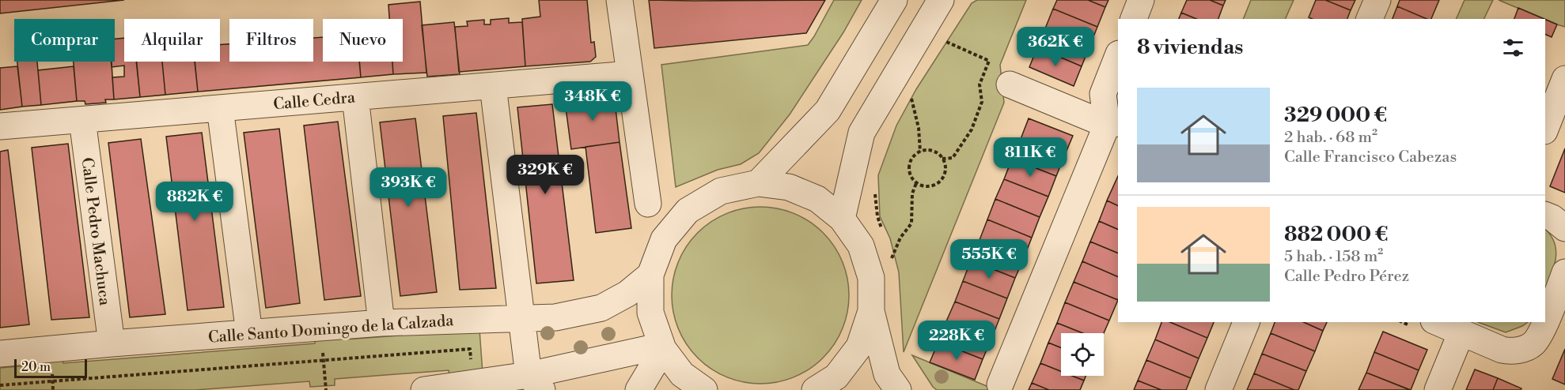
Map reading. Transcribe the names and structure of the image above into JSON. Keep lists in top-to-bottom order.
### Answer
{
  "streets": {
    "street": ["Calle Cedra", "Calle Pedro Machuca", "Calle Santo Domingo de la Calzada"]
  },
  "crossings": [
    ["Calle Cedra", "Calle Pedro Machuca"],
    ["Calle Pedro Machuca", "Calle Santo Domingo de la Calzada"]
  ],
  "scale_bar": "20 m",
  "page": {
    "chip": [
      "Comprar",
      "Alquilar",
      "Filtros",
      "Nuevo"
    ],
    "heading": "8 viviendas",
    "price": [
      "362K €",
      "348K €",
      "811K €",
      "329K €",
      "393K €",
      "882K €",
      "555K €",
      "228K €"
    ],
    "list": [
      {
        "name": "329 000 €",
        "note": "2 hab. · 68 m² · Calle Francisco Cabezas"
      },
      {
        "name": "882 000 €",
        "note": "5 hab. · 158 m² · Calle Pedro Pérez"
      }
    ],
    "scale": "20 m"
  }
}
